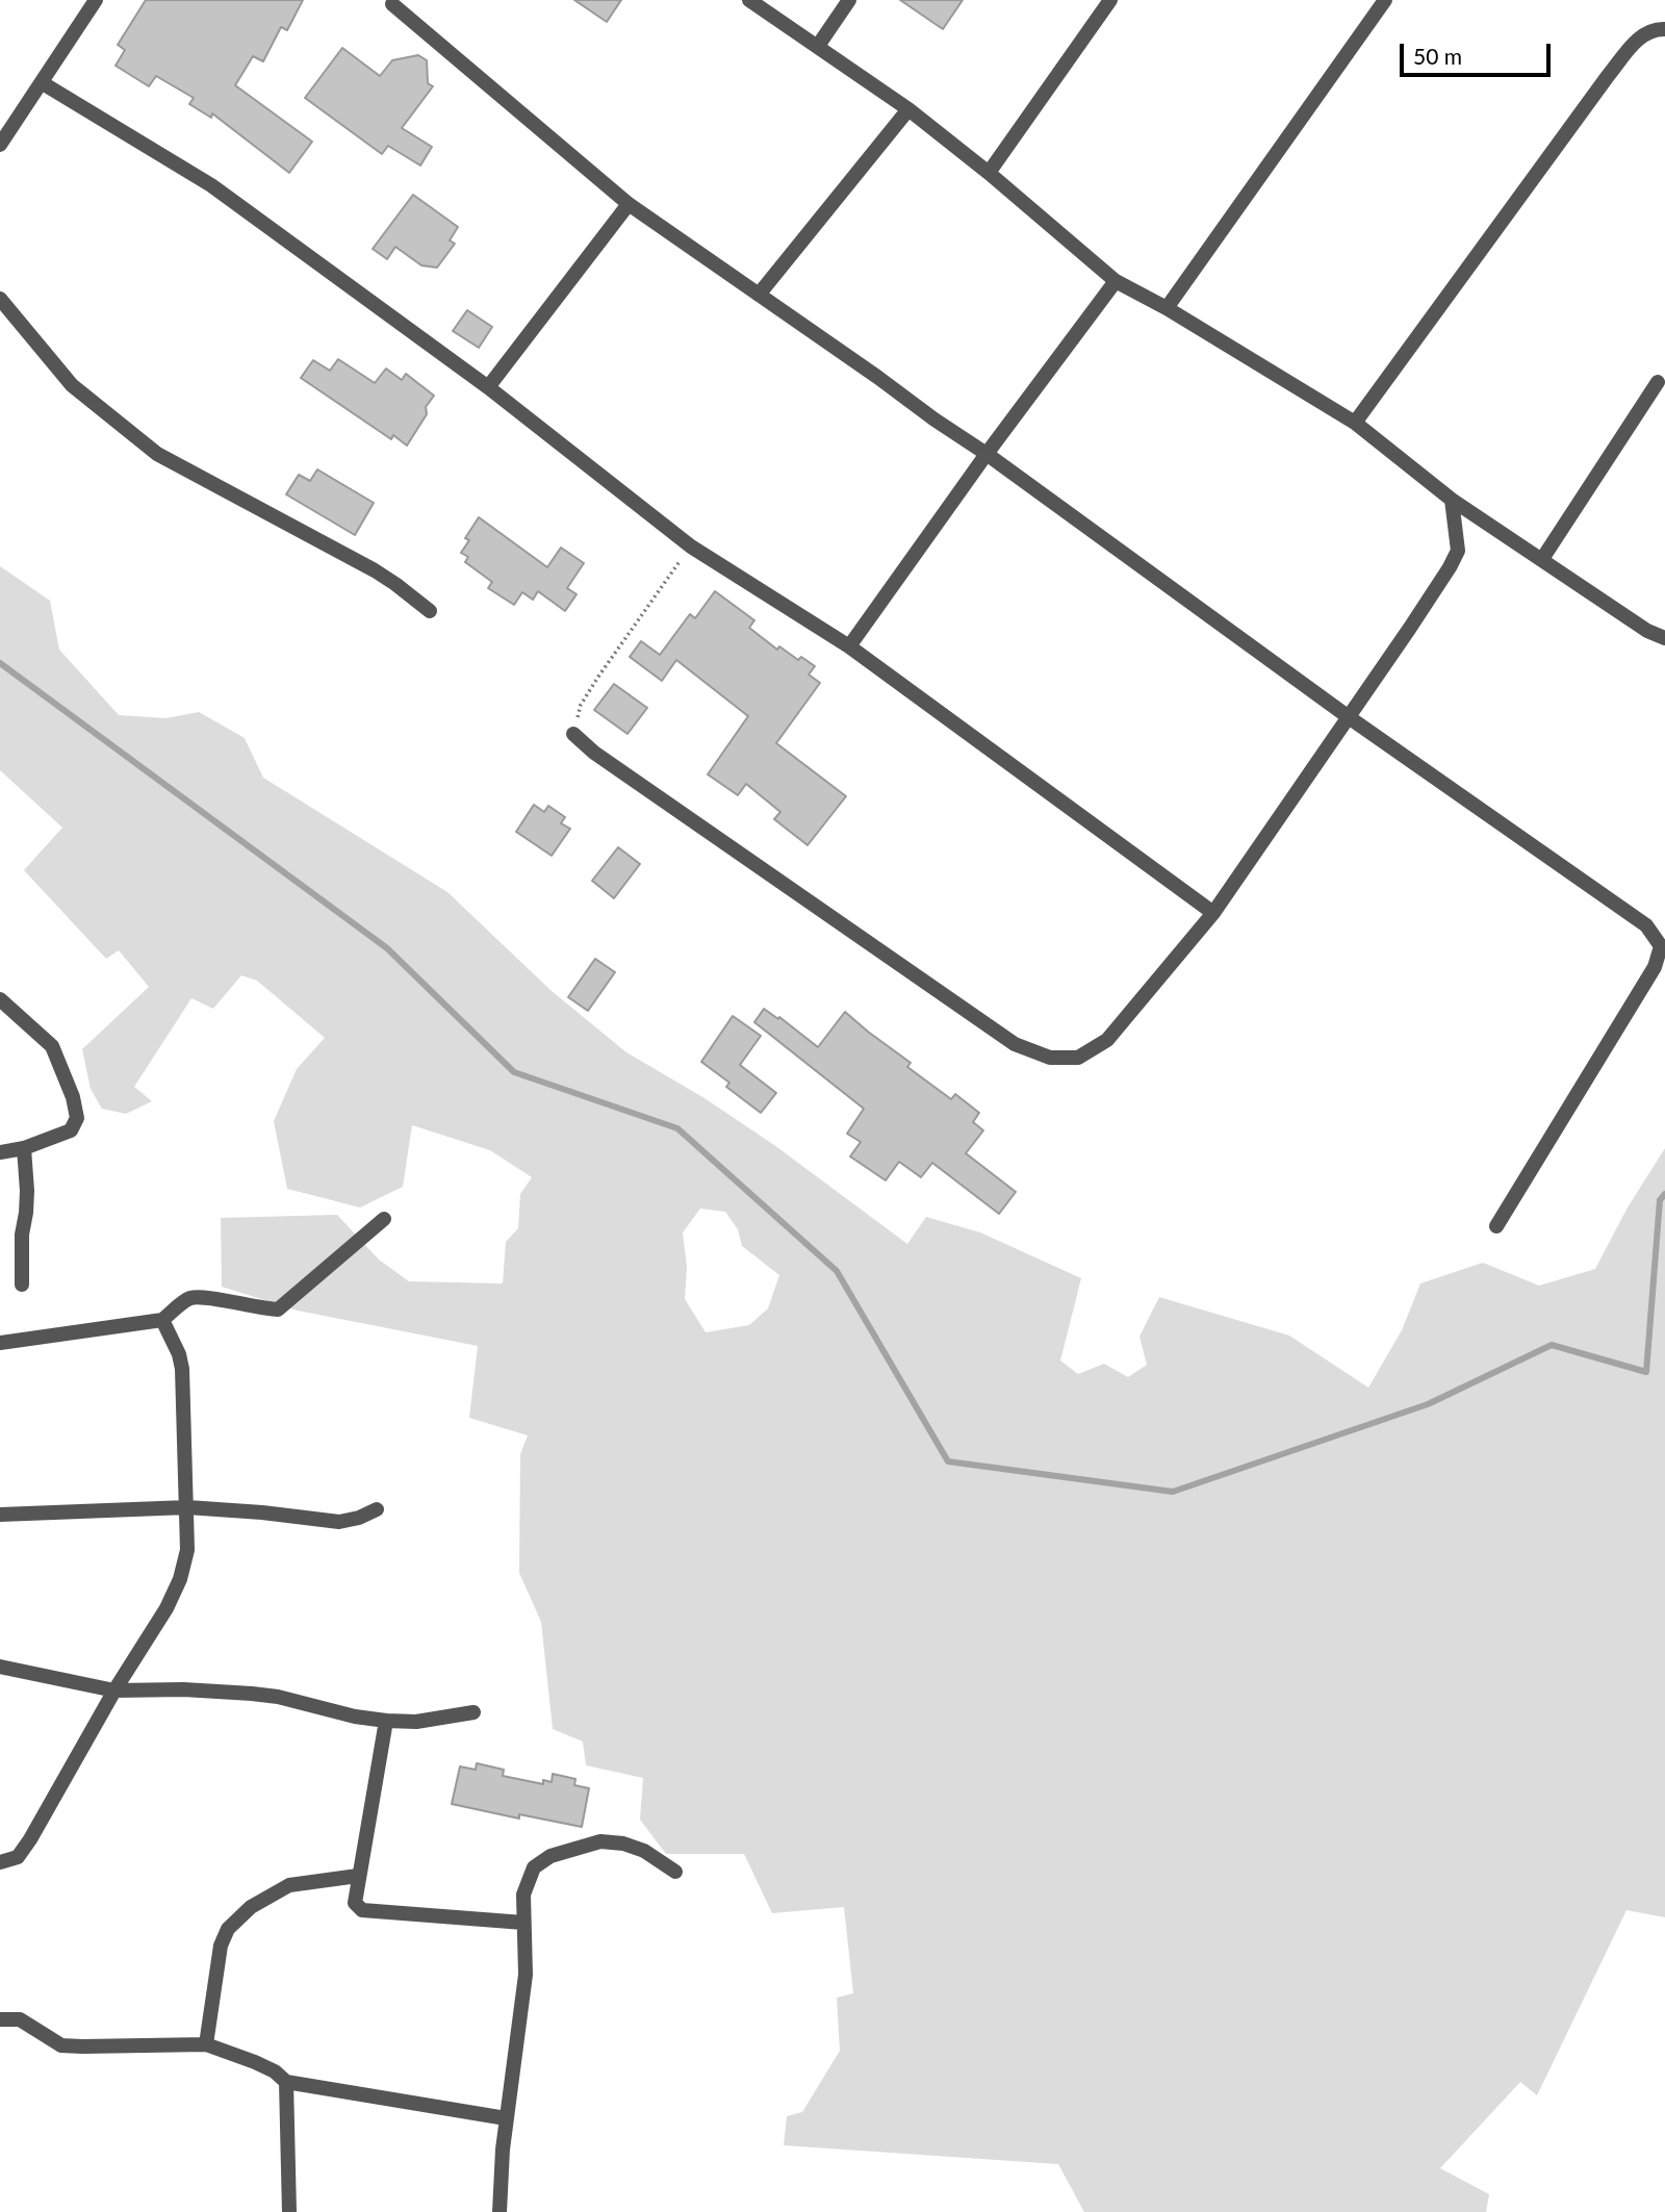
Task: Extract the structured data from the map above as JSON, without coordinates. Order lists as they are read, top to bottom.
{
  "scale_bar": "50 m"
}
